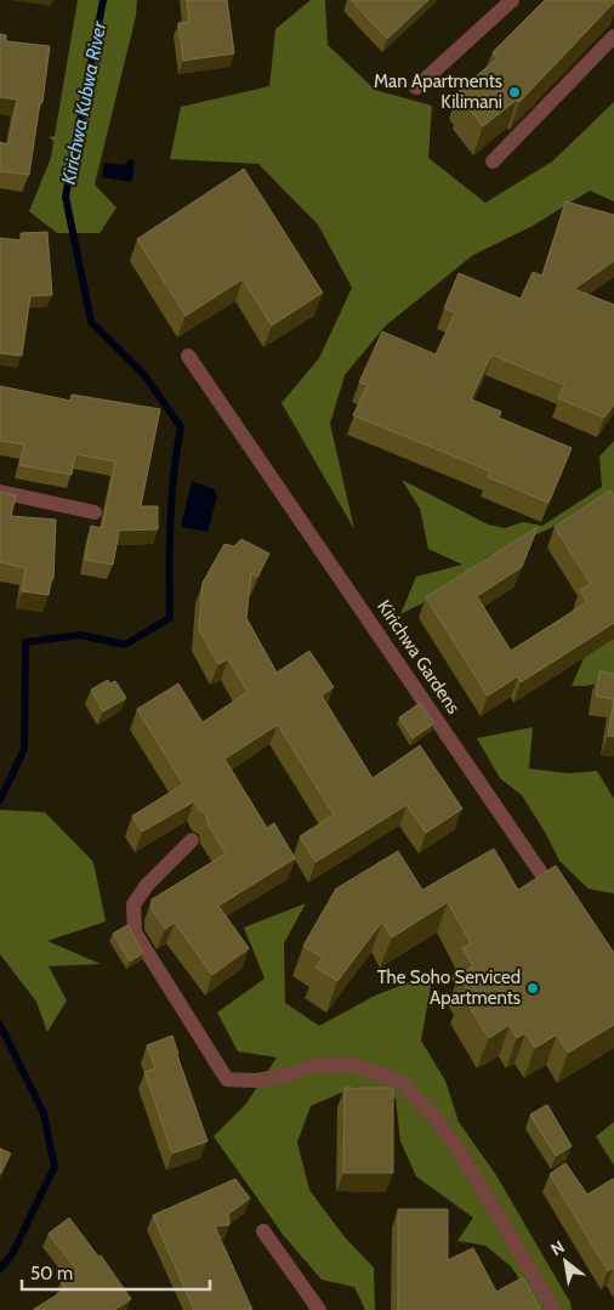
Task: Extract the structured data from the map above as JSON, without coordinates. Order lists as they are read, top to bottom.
{
  "streets": {
    "street": ["Kirichwa Gardens"]
  },
  "water": ["Kirichwa Kubwa River"],
  "places": ["Man Apartments Kilimani", "The Soho Serviced Apartments"],
  "scale_bar": "50 m",
  "north": "top left"
}
